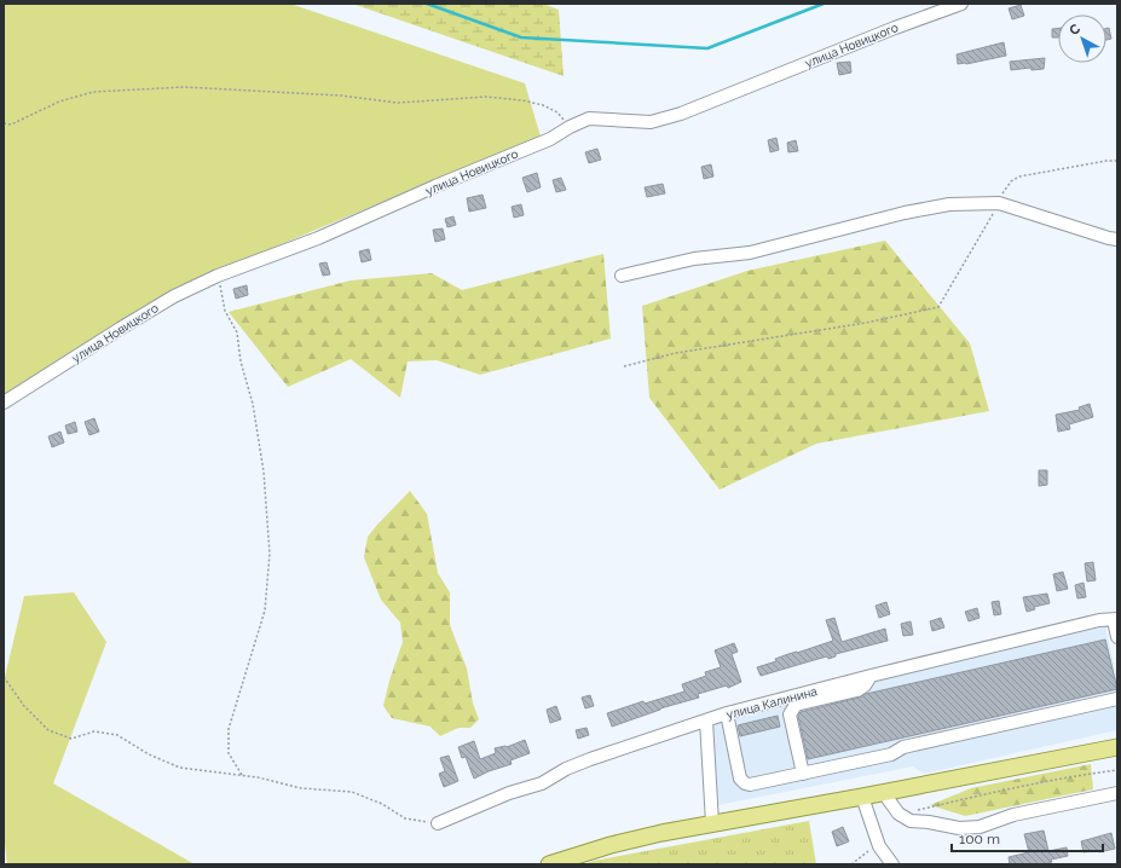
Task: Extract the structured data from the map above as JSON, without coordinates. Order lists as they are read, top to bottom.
{
  "streets": {
    "street": ["улица Новицкого", "улица Калинина"]
  },
  "scale_bar": "100 m",
  "north": "top left"
}
